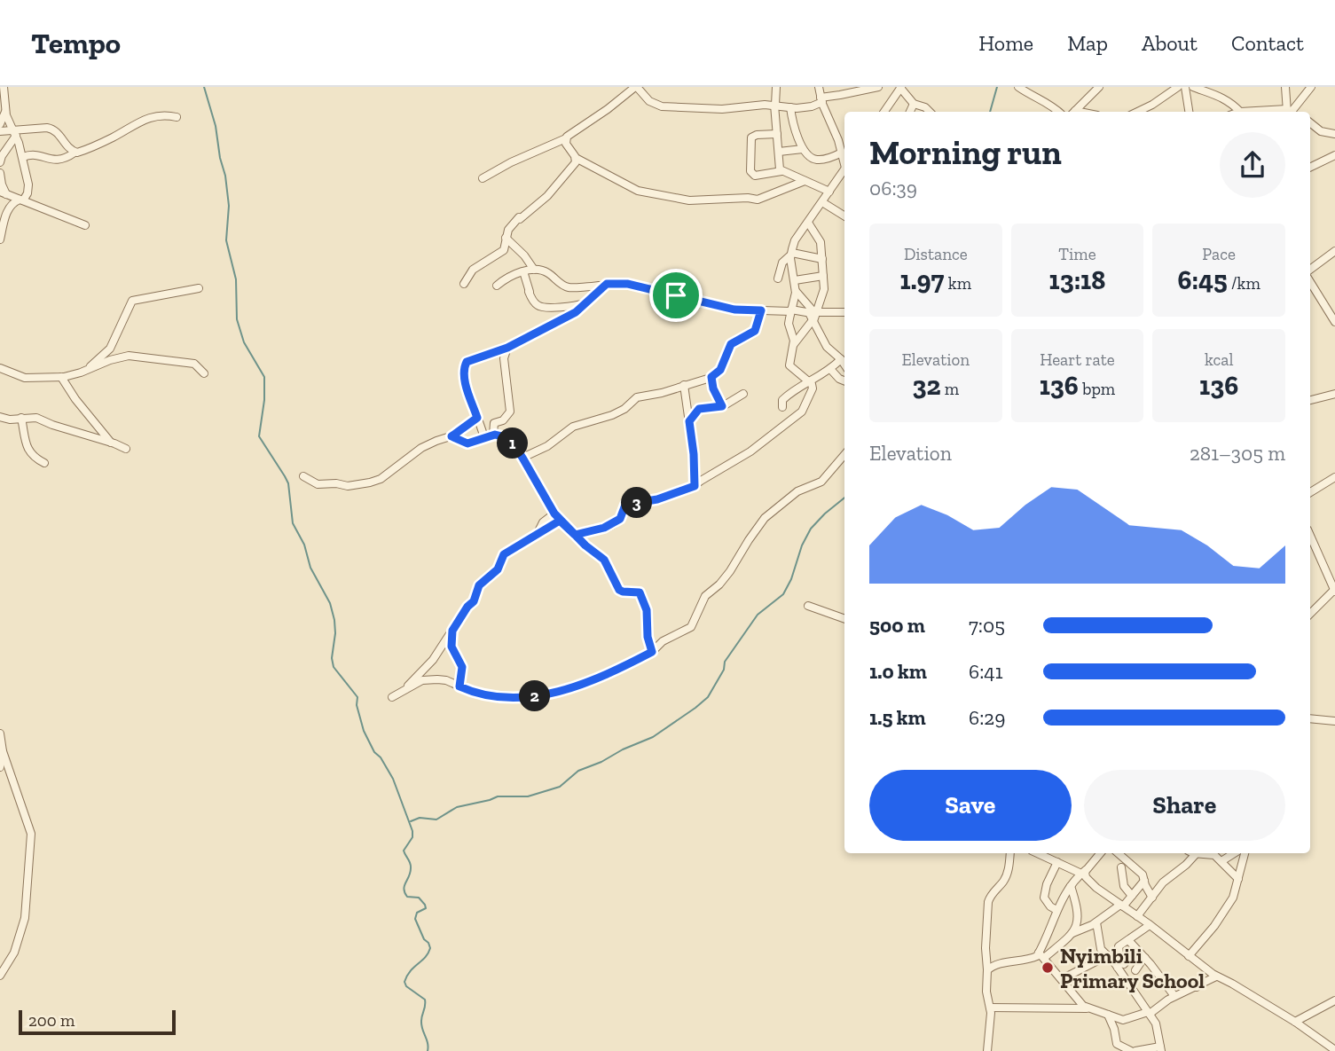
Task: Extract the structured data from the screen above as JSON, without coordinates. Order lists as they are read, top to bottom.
{
  "places": ["Nyimbili Primary School"],
  "scale_bar": "200 m",
  "page": {
    "header": "Tempo",
    "nav": [
      "Home",
      "Map",
      "About",
      "Contact"
    ],
    "heading": ["Morning run", "06:39"],
    "stats": [
      ["Distance", "1.97 km"],
      ["Time", "13:18"],
      ["Pace", "6:45 /km"],
      ["Elevation", "32 m"],
      ["Heart rate", "136 bpm"],
      ["kcal", "136"]
    ],
    "pins": ["1", "3", "2"],
    "chart": ["Elevation", "281–305 m"],
    "list": [
      {
        "name": "500 m",
        "note": "7:05"
      },
      {
        "name": "1.0 km",
        "note": "6:41"
      },
      {
        "name": "1.5 km",
        "note": "6:29"
      }
    ],
    "buttons": ["Save", "Share"],
    "scale": "200 m"
  }
}
